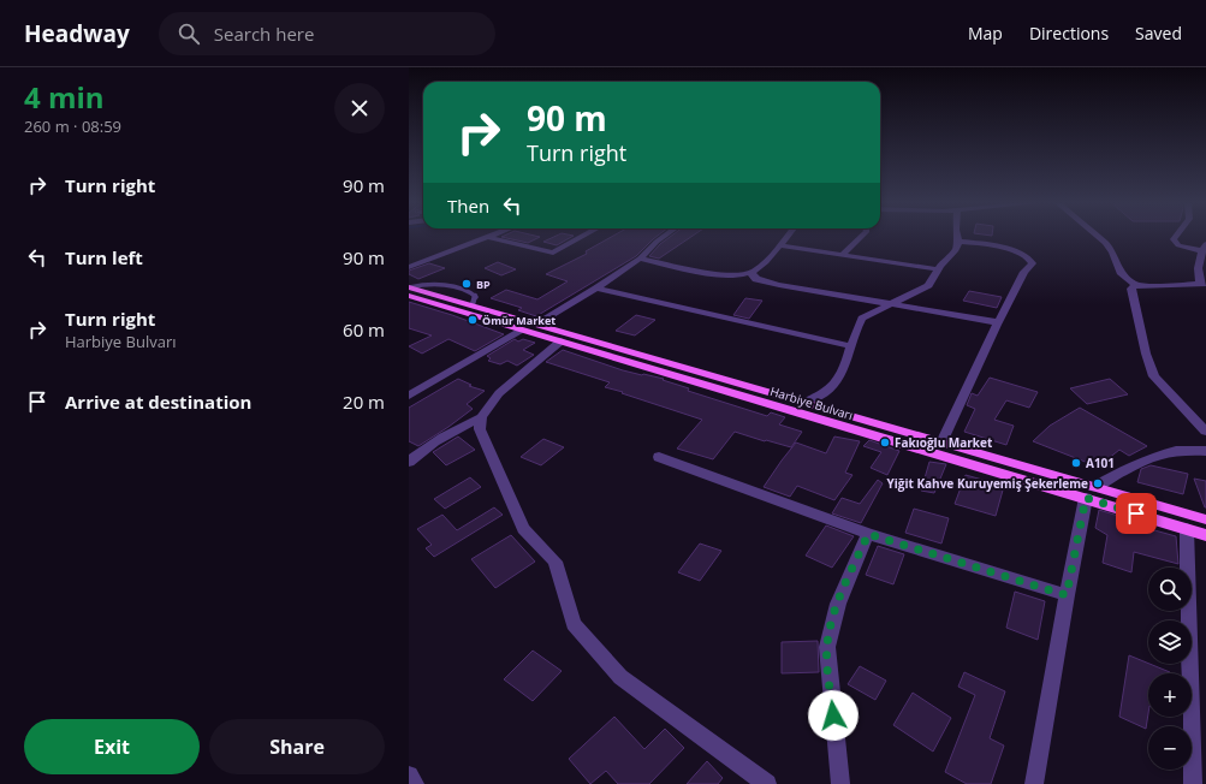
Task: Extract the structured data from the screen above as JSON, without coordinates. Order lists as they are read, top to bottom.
{
  "streets": {
    "main road": ["Harbiye Bulvarı"]
  },
  "places": [
    "BP",
    "Ömür Market",
    "Fakıoğlu Market",
    "A101",
    "Yiğit Kahve Kuruyemiş Şekerleme"
  ],
  "page": {
    "header": "Headway",
    "search": "Search here",
    "nav": ["Map", "Directions", "Saved"],
    "heading": ["4 min", "260 m · 08:59"],
    "turn": ["90 m", "Turn right"],
    "list": [
      {
        "name": "Turn right",
        "value": "90 m"
      },
      {
        "name": "Turn left",
        "value": "90 m"
      },
      {
        "name": "Turn right",
        "note": "Harbiye Bulvarı",
        "value": "60 m"
      },
      {
        "name": "Arrive at destination",
        "value": "20 m"
      }
    ],
    "then": "Then",
    "map_buttons": ["+", "−"],
    "buttons": ["Exit", "Share"]
  }
}
